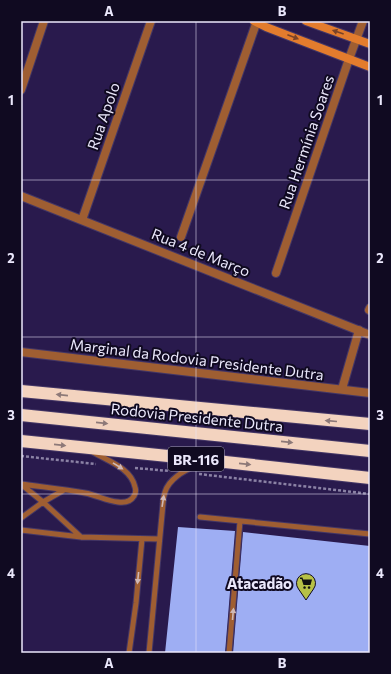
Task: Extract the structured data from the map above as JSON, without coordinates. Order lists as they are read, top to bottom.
{
  "streets": {
    "highway": ["Rodovia Presidente Dutra", "BR-116"],
    "street": [
      "Rua Apolo",
      "Rua Hermínia Soares",
      "Rua 4 de Março",
      "Marginal da Rodovia Presidente Dutra"
    ]
  },
  "crossings": [
    ["Rua Apolo", "Rua 4 de Março"]
  ],
  "places": {
    "supermarket": ["Atacadão"]
  },
  "grid": {
    "columns": ["A", "B"],
    "rows": [
      "1",
      "2",
      "3",
      "4"
    ]
  }
}
